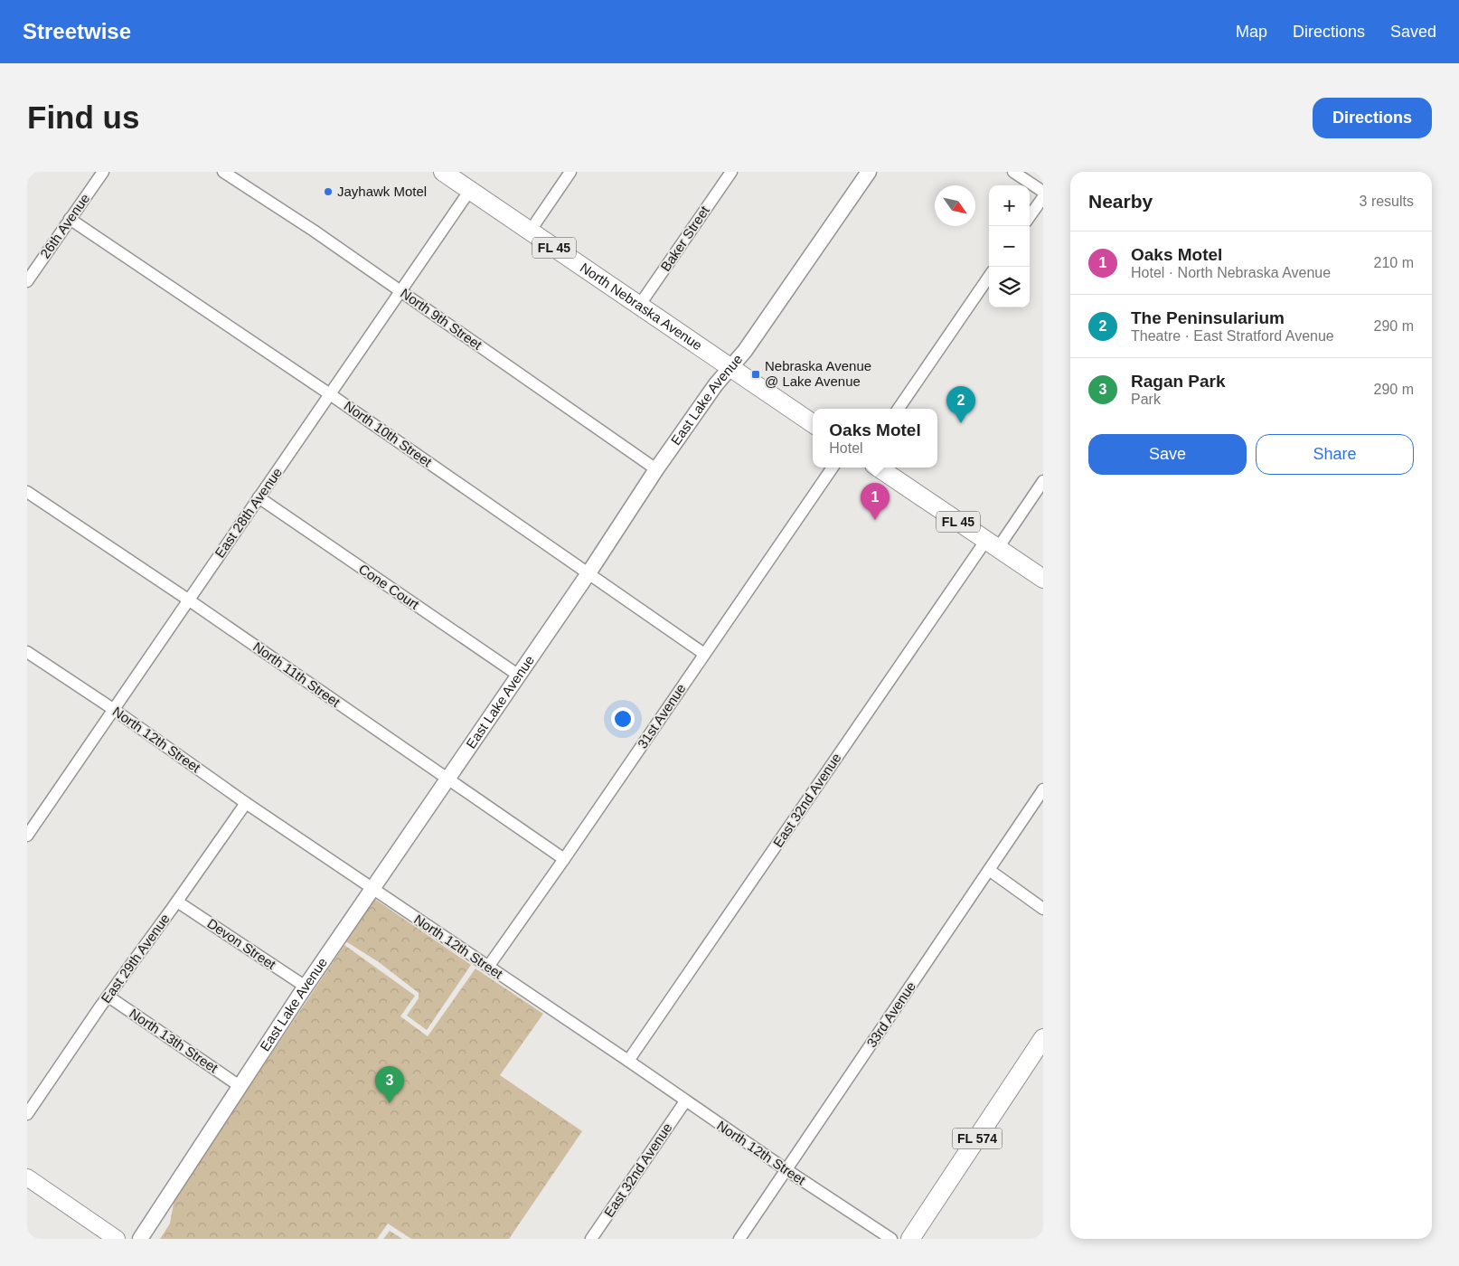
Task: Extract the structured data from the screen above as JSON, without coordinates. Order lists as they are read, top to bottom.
{
  "streets": {
    "main road": ["FL 45", "North Nebraska Avenue", "FL 574"],
    "street": [
      "26th Avenue",
      "Baker Street",
      "North 9th Street",
      "East Lake Avenue",
      "North 10th Street",
      "East 28th Avenue",
      "Cone Court",
      "North 11th Street",
      "31st Avenue",
      "North 12th Street",
      "East 32nd Avenue",
      "Devon Street",
      "East 29th Avenue",
      "33rd Avenue",
      "North 13th Street"
    ]
  },
  "crossings": [
    ["26th Avenue", "North 10th Street"],
    ["Baker Street", "North Nebraska Avenue"],
    ["FL 45", "East 32nd Avenue"],
    ["North Nebraska Avenue", "East Lake Avenue"],
    ["North Nebraska Avenue", "East 28th Avenue"],
    ["North 9th Street", "East Lake Avenue"],
    ["North 9th Street", "East 28th Avenue"],
    ["East Lake Avenue", "North 10th Street"],
    ["East Lake Avenue", "Cone Court"],
    ["East Lake Avenue", "North 11th Street"],
    ["East Lake Avenue", "North 12th Street"],
    ["East Lake Avenue", "Devon Street"],
    ["East Lake Avenue", "North 13th Street"],
    ["North 10th Street", "East 28th Avenue"],
    ["North 10th Street", "31st Avenue"],
    ["East 28th Avenue", "Cone Court"],
    ["East 28th Avenue", "North 11th Street"],
    ["East 28th Avenue", "North 12th Street"],
    ["North 11th Street", "31st Avenue"],
    ["31st Avenue", "North 12th Street"],
    ["North 12th Street", "East 32nd Avenue"],
    ["North 12th Street", "East 29th Avenue"],
    ["North 12th Street", "33rd Avenue"],
    ["Devon Street", "East 29th Avenue"],
    ["East 29th Avenue", "North 13th Street"]
  ],
  "places": {
    "other": ["Jayhawk Motel"],
    "transit": ["Nebraska Avenue @ Lake Avenue"]
  },
  "north": "bottom right",
  "page": {
    "header": "Streetwise",
    "nav": ["Map", "Directions", "Saved"],
    "buttons": [
      "Directions",
      ["Save", "Share"]
    ],
    "title": "Find us",
    "heading": ["Nearby", "3 results"],
    "map_buttons": ["+", "−"],
    "list": [
      {
        "mark": "1",
        "name": "Oaks Motel",
        "note": "Hotel · North Nebraska Avenue",
        "value": "210 m"
      },
      {
        "mark": "2",
        "name": "The Peninsularium",
        "note": "Theatre · East Stratford Avenue",
        "value": "290 m"
      },
      {
        "mark": "3",
        "name": "Ragan Park",
        "note": "Park",
        "value": "290 m"
      }
    ],
    "pins": ["2", "1", "3"],
    "popup": ["Oaks Motel", "Hotel"]
  }
}
